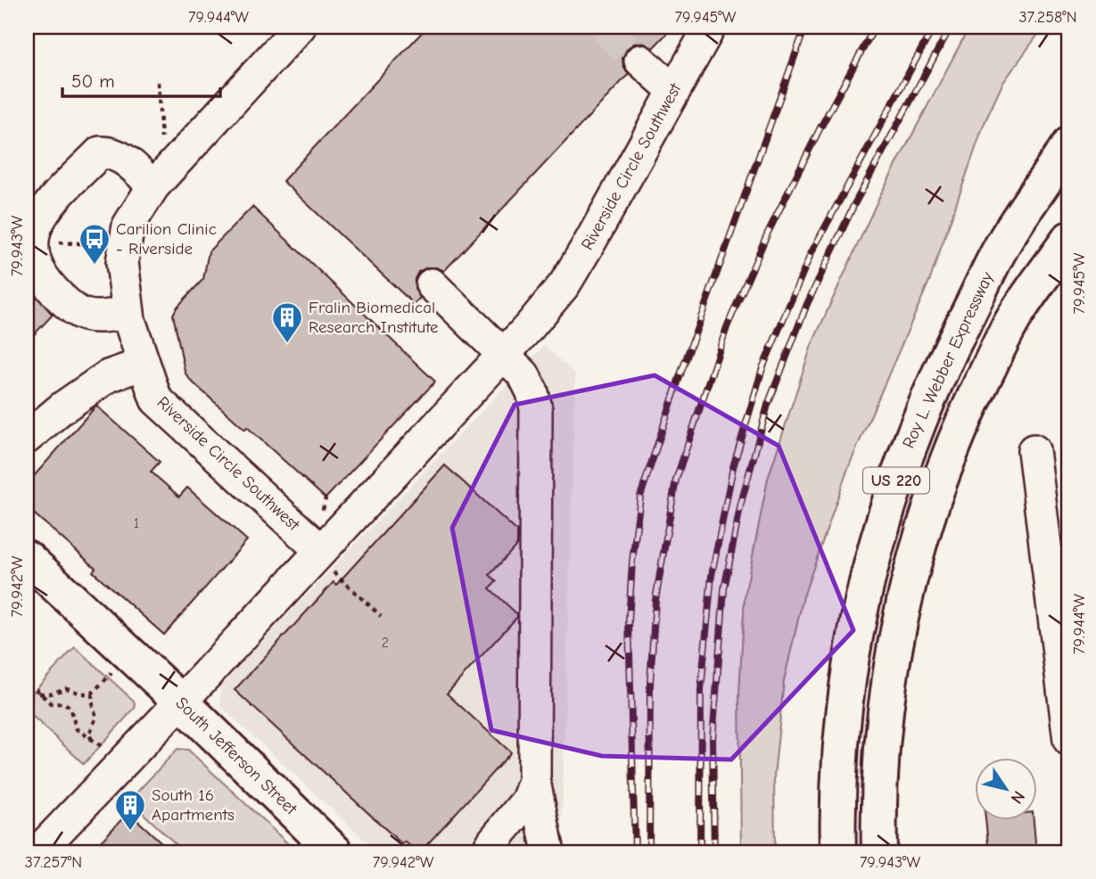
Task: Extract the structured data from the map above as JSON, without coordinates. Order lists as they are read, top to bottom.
{
  "streets": {
    "main road": ["Roy L. Webber Expressway", "US 220", "South Jefferson Street"],
    "street": ["Riverside Circle Southwest"]
  },
  "crossings": [
    ["Riverside Circle Southwest", "South Jefferson Street"]
  ],
  "places": {
    "bus stop": ["Carilion Clinic - Riverside"],
    "building": ["Fralin Biomedical Research Institute", "South 16 Apartments"]
  },
  "house_numbers": ["1", "2"],
  "scale_bar": "50 m",
  "north": "bottom right",
  "coordinates": [
    "79.944°W",
    "79.945°W",
    "37.258°N",
    "79.943°W",
    "79.942°W",
    "37.257°N"
  ]
}
